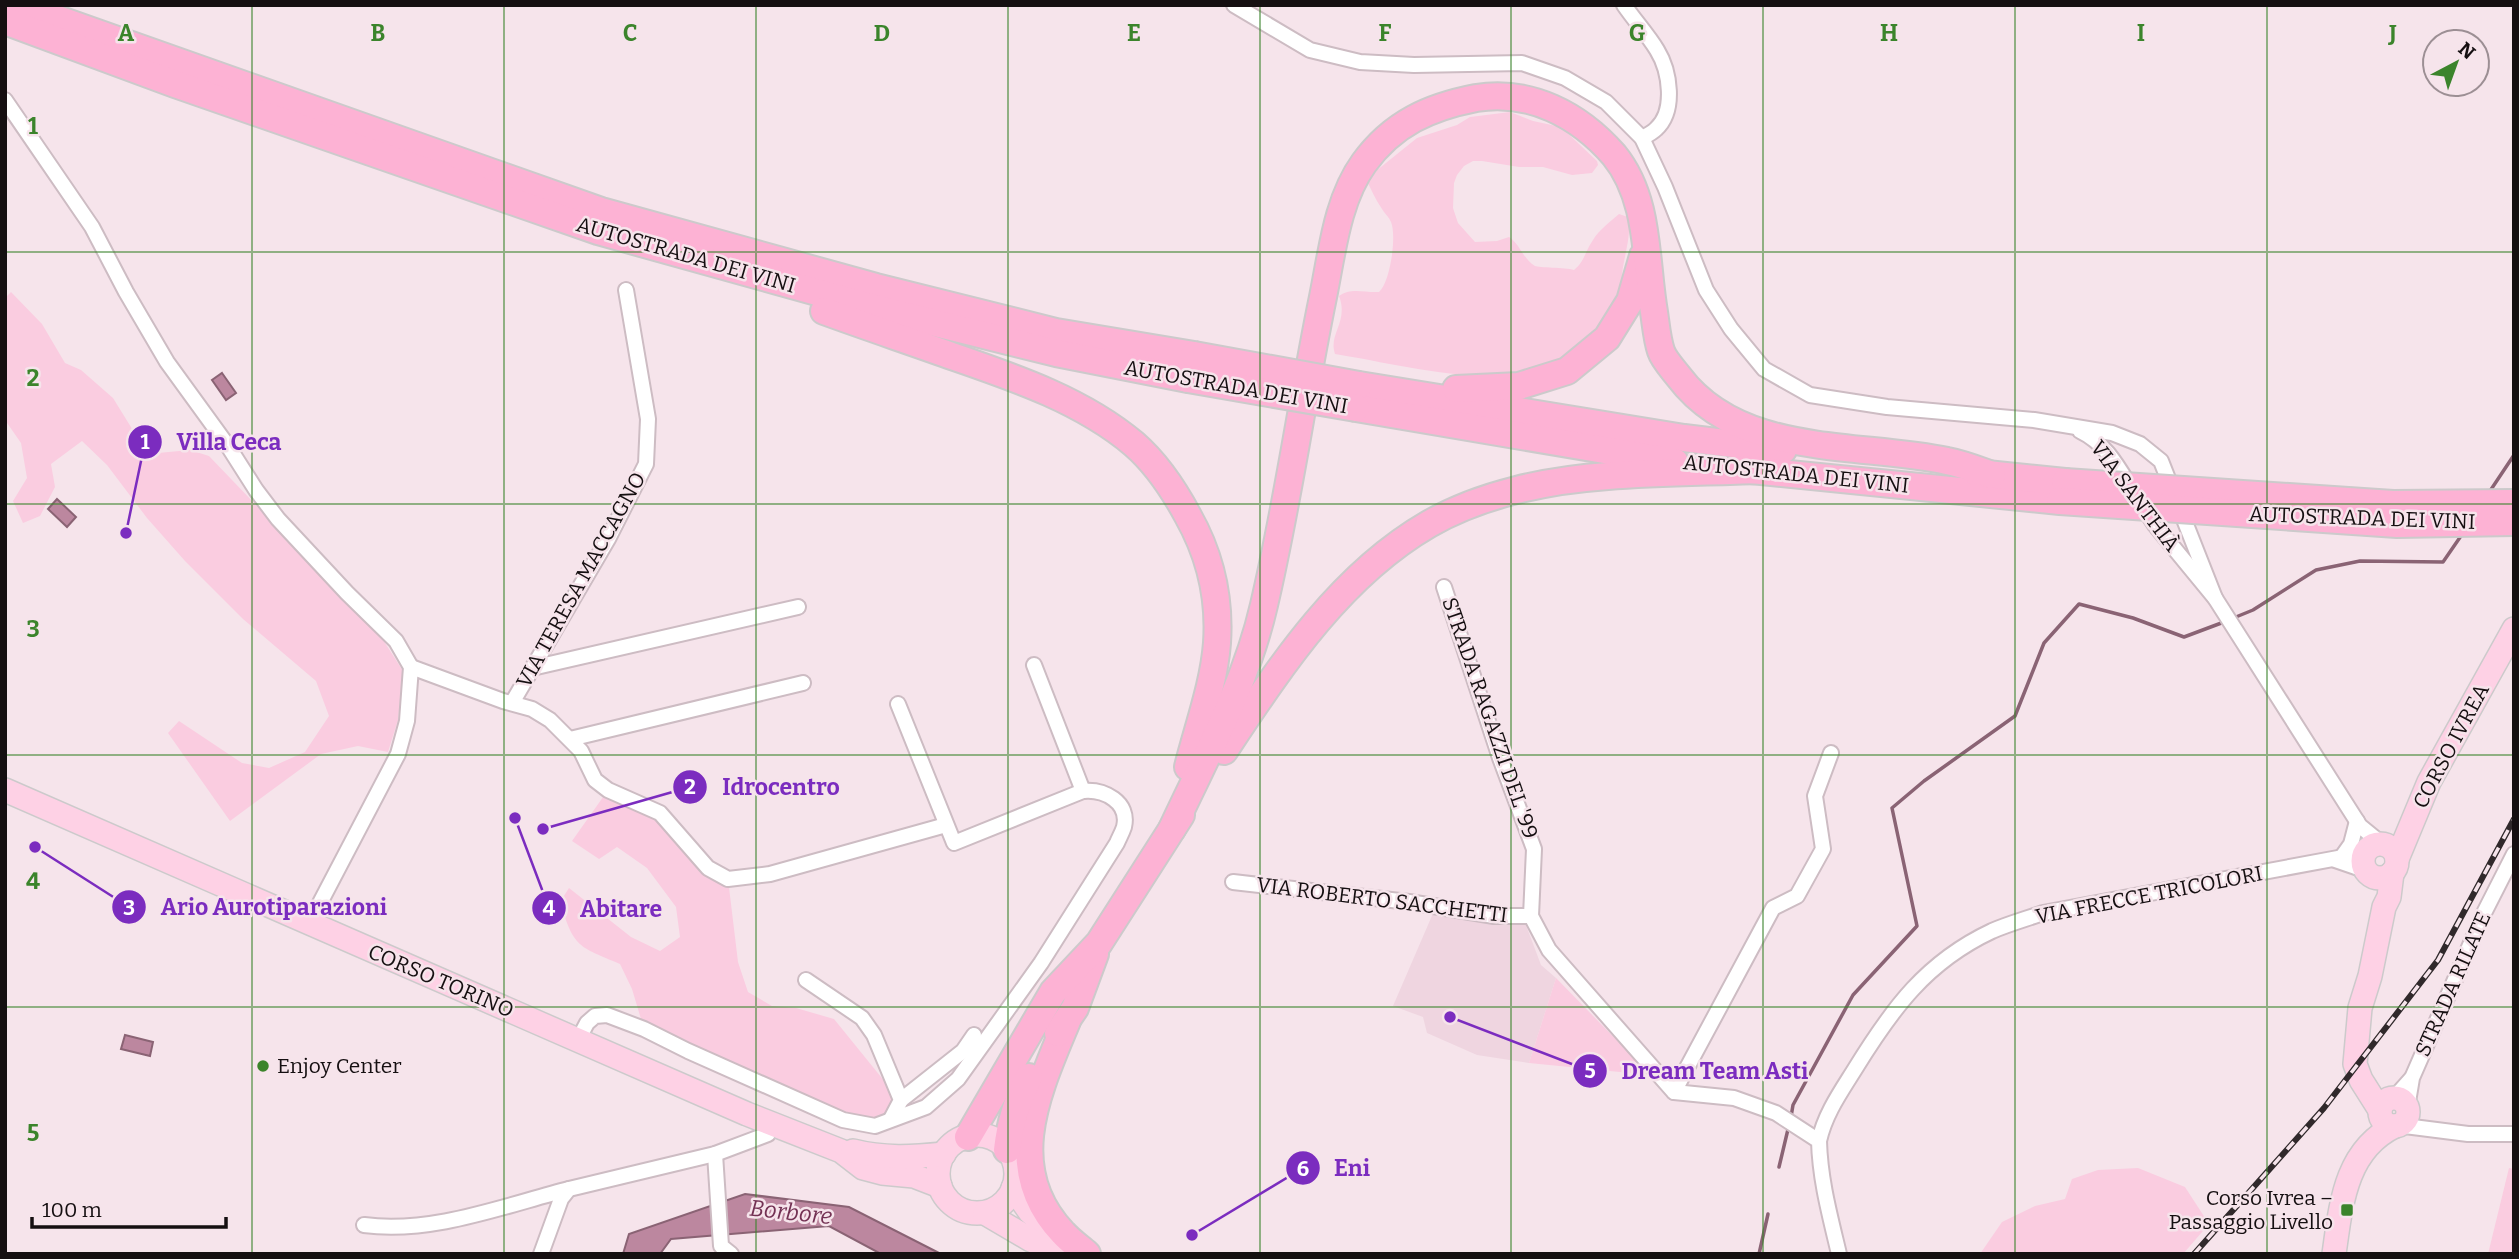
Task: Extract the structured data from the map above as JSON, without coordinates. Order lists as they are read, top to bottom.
{
  "streets": {
    "highway": ["AUTOSTRADA DEI VINI"],
    "main road": ["CORSO IVREA", "CORSO TORINO"],
    "street": [
      "VIA SANTHIÀ",
      "VIA TERESA MACCAGNO",
      "STRADA RAGAZZI DEL '99",
      "VIA FRECCE TRICOLORI",
      "VIA ROBERTO SACCHETTI",
      "STRADA RILATE"
    ]
  },
  "crossings": [
    ["VIA SANTHIÀ", "CORSO IVREA"],
    ["VIA SANTHIÀ", "VIA FRECCE TRICOLORI"],
    ["STRADA RAGAZZI DEL '99", "VIA ROBERTO SACCHETTI"],
    ["CORSO IVREA", "VIA FRECCE TRICOLORI"]
  ],
  "water": ["Borbore"],
  "places": {
    "other": [
      "Villa Ceca",
      "Abitare",
      "Idrocentro",
      "Ario Aurotiparazioni",
      "Dream Team Asti",
      "Enjoy Center",
      "Eni"
    ],
    "transit": ["Corso Ivrea – Passaggio Livello"]
  },
  "scale_bar": "100 m",
  "north": "top right",
  "grid": {
    "columns": [
      "A",
      "B",
      "C",
      "D",
      "E",
      "F",
      "G",
      "H",
      "I",
      "J"
    ],
    "rows": [
      "1",
      "2",
      "3",
      "4",
      "5"
    ]
  }
}
